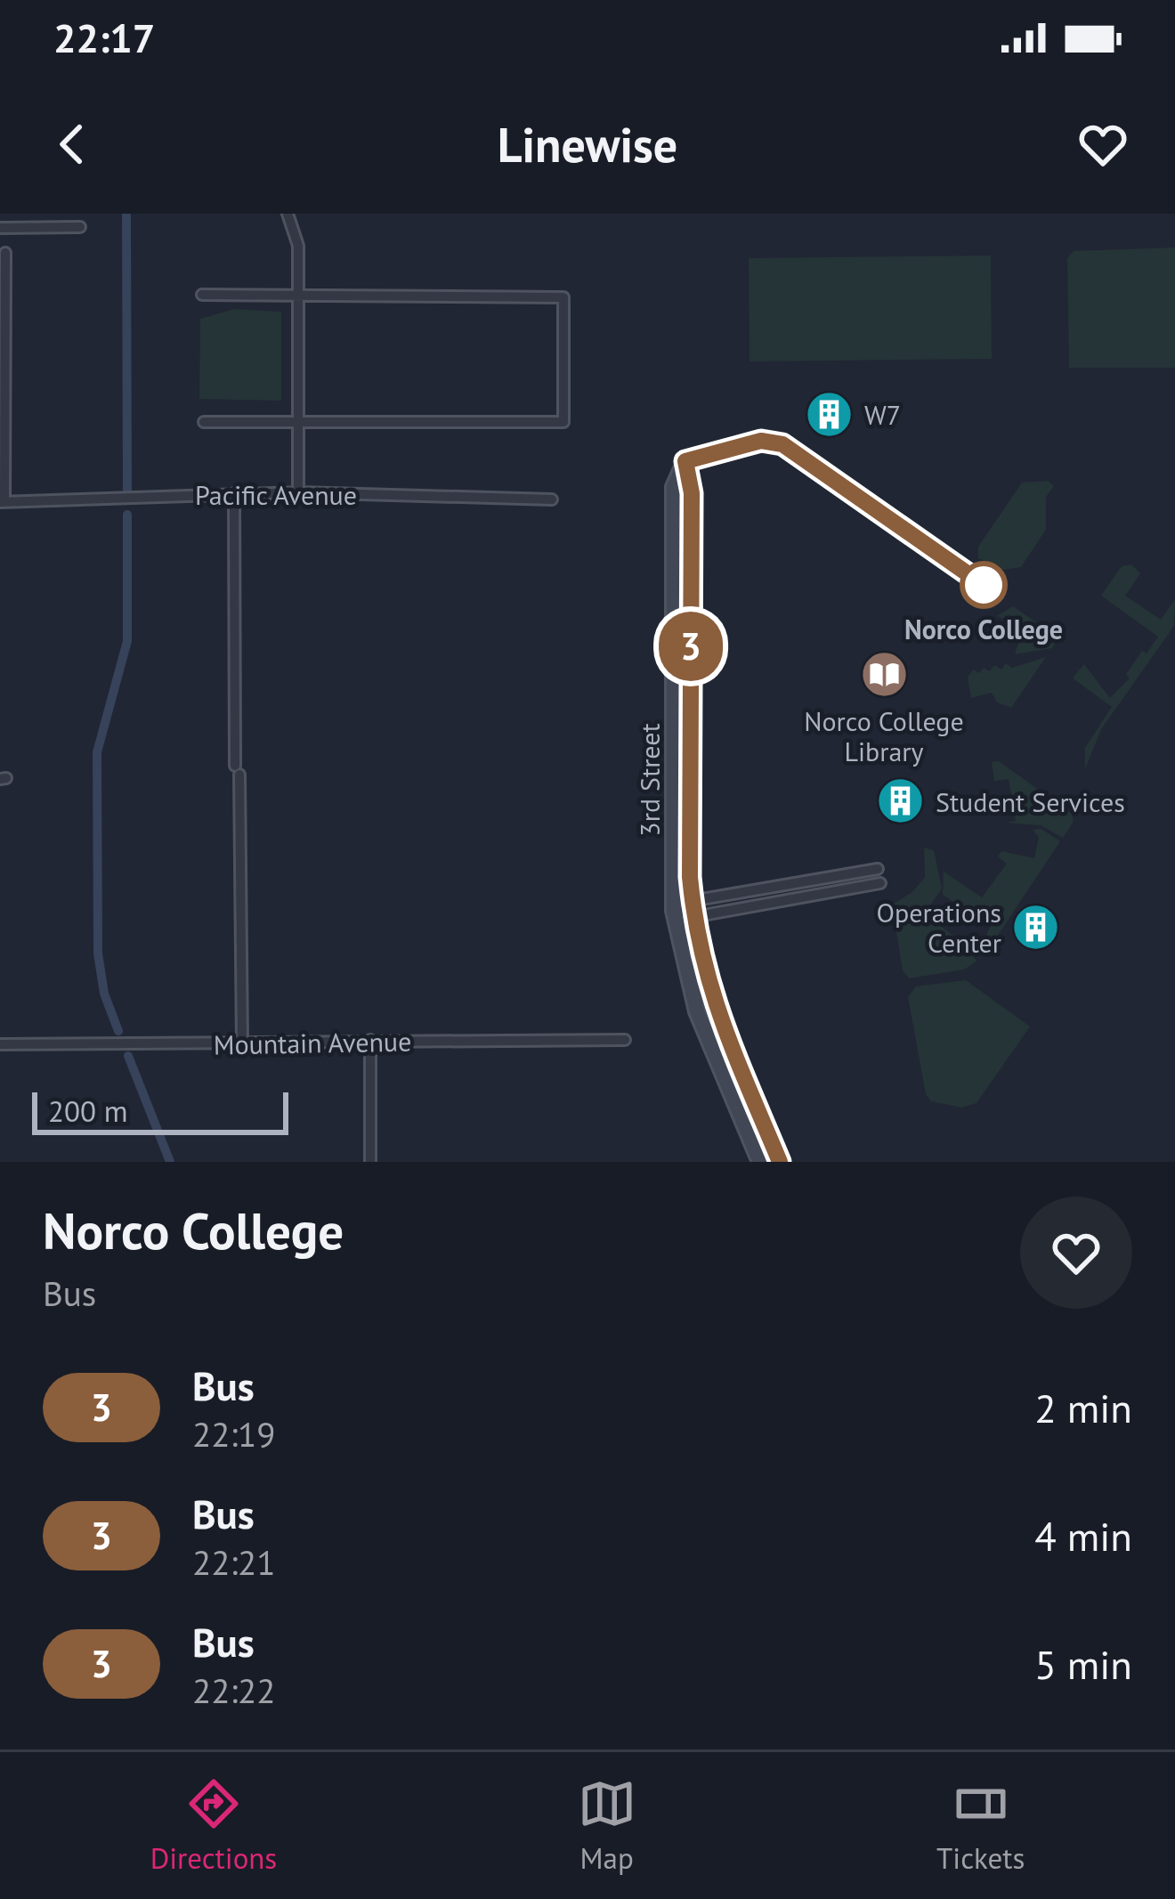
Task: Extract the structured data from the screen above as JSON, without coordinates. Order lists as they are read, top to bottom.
{
  "streets": {
    "street": ["Pacific Avenue", "3rd Street", "Mountain Avenue"]
  },
  "places": {
    "building": ["W7", "Student Services", "Operations Center"],
    "other": ["Norco College"],
    "library": ["Norco College Library"]
  },
  "lines": ["bus line 3"],
  "scale_bar": "200 m",
  "page": {
    "status": "22:17",
    "header": "Linewise",
    "on_map": "3",
    "scale": "200 m",
    "heading": ["Norco College", "Bus"],
    "list": [
      {
        "mark": "3",
        "name": "Bus",
        "note": "22:19",
        "value": "2 min"
      },
      {
        "mark": "3",
        "name": "Bus",
        "note": "22:21",
        "value": "4 min"
      },
      {
        "mark": "3",
        "name": "Bus",
        "note": "22:22",
        "value": "5 min"
      }
    ],
    "tabs": ["Directions", "Map", "Tickets"]
  }
}
